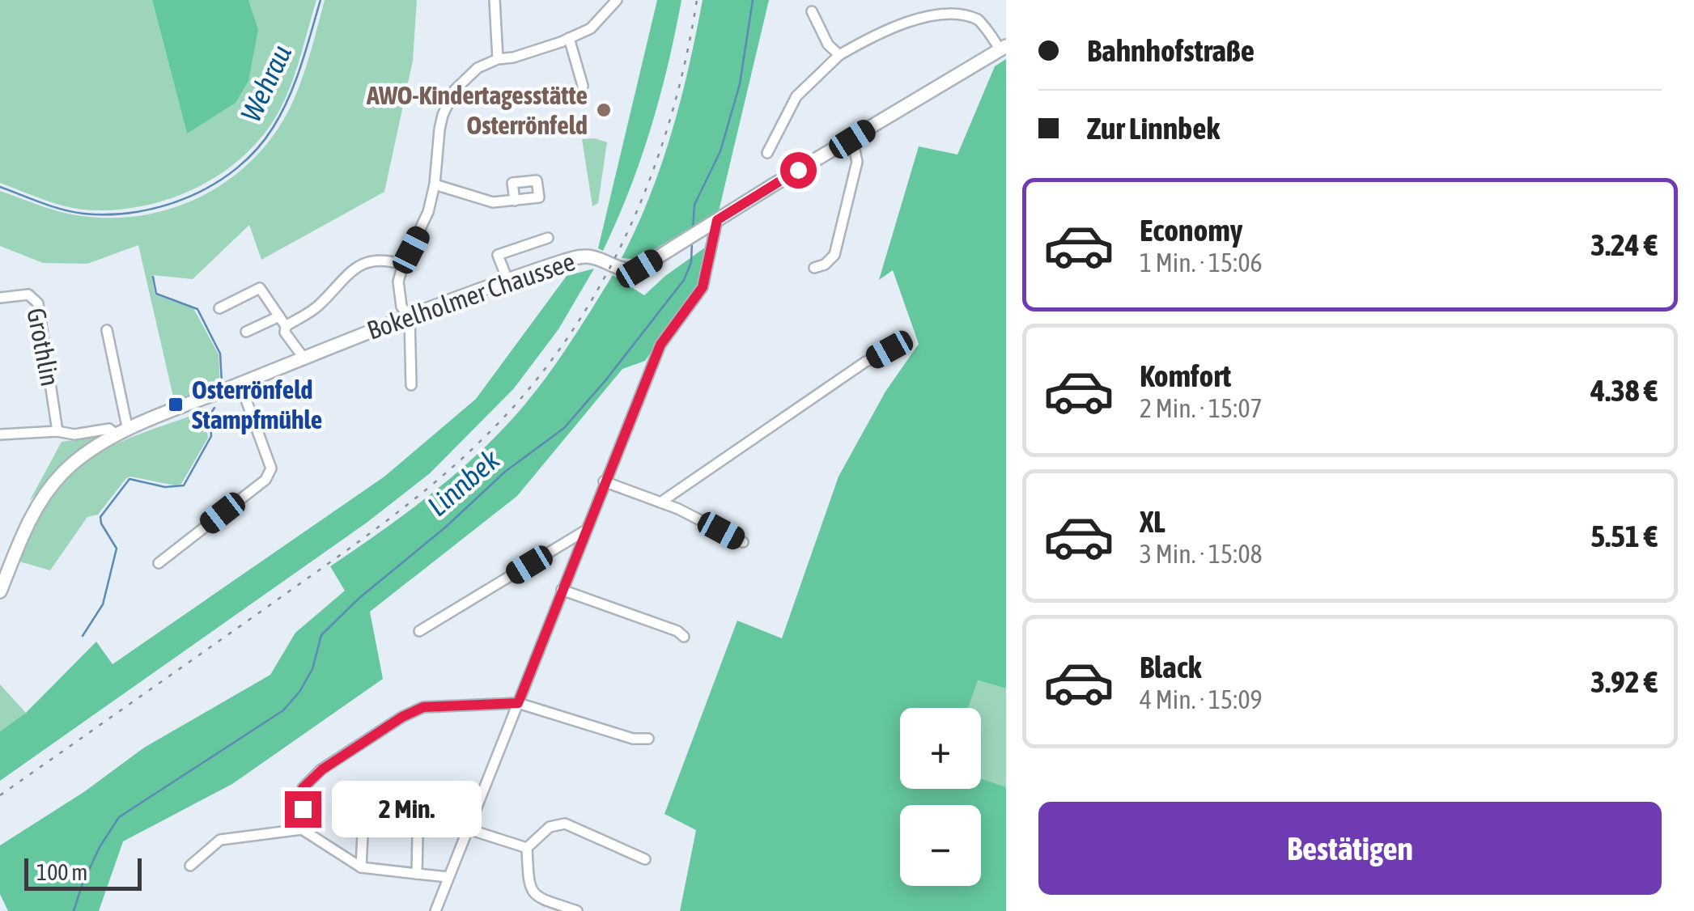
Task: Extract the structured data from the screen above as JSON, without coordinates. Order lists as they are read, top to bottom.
{
  "streets": {
    "main road": ["Bokelholmer Chaussee"],
    "street": ["Grothlin"]
  },
  "water": ["Wehrau", "Linnbek"],
  "places": {
    "other": ["AWO-Kindertagesstätte Osterrönfeld"],
    "transit": ["Osterrönfeld Stampfmühle"]
  },
  "scale_bar": "100 m",
  "page": {
    "banner": ["Bahnhofstraße", "Zur Linnbek"],
    "list": [
      {
        "name": "Economy",
        "note": "1 Min. · 15:06",
        "value": "3.24 €"
      },
      {
        "name": "Komfort",
        "note": "2 Min. · 15:07",
        "value": "4.38 €"
      },
      {
        "name": "XL",
        "note": "3 Min. · 15:08",
        "value": "5.51 €"
      },
      {
        "name": "Black",
        "note": "4 Min. · 15:09",
        "value": "3.92 €"
      }
    ],
    "map_buttons": ["+", "−"],
    "bubble": "2 Min.",
    "buttons": "Bestätigen",
    "scale": "100 m"
  }
}
